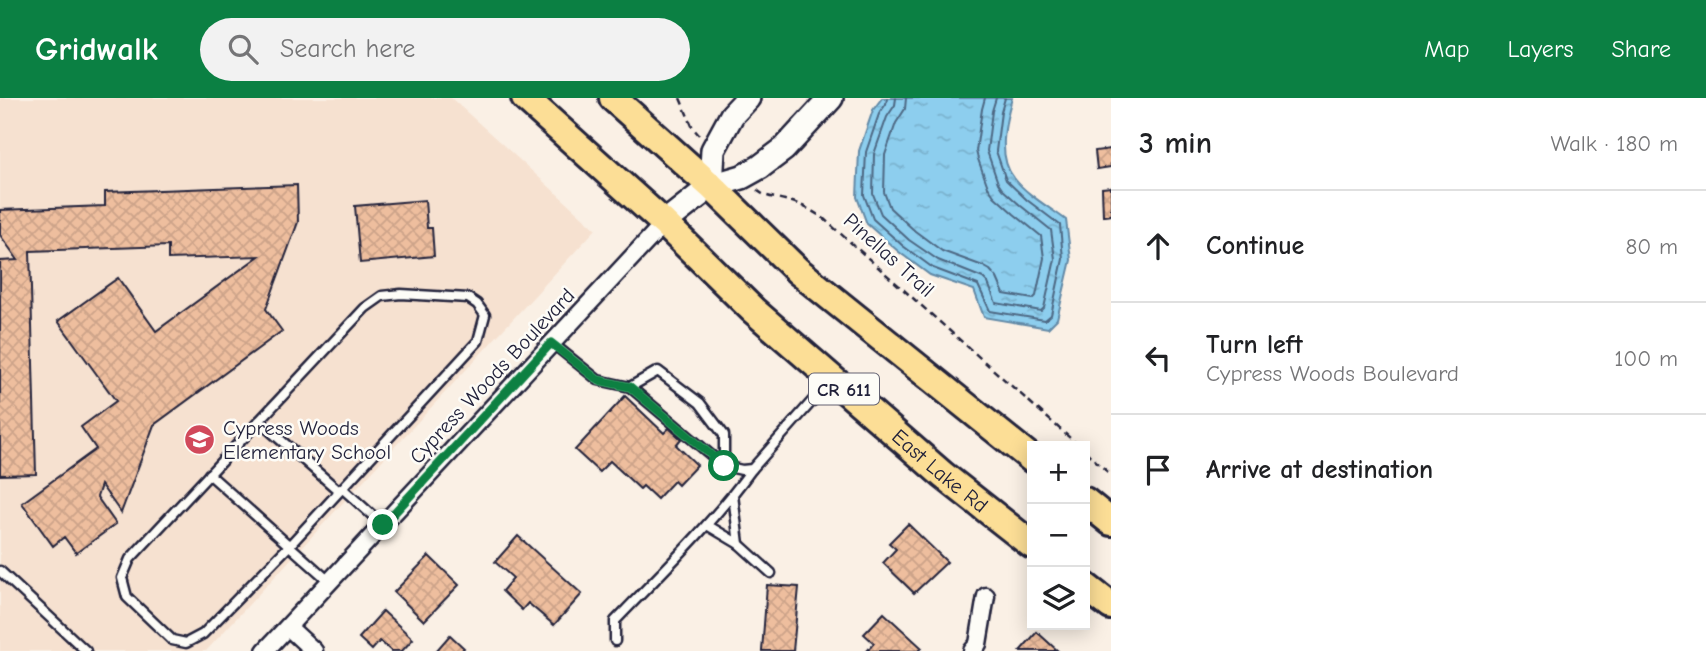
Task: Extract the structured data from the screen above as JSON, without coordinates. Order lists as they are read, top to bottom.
{
  "streets": {
    "main road": ["CR 611", "East Lake Rd"],
    "street": ["Cypress Woods Boulevard"],
    "path": ["Pinellas Trail"]
  },
  "crossings": [
    ["Cypress Woods Boulevard", "CR 611"],
    ["Cypress Woods Boulevard", "East Lake Rd"],
    ["CR 611", "East Lake Rd"]
  ],
  "places": {
    "school or university": ["Cypress Woods Elementary School"]
  },
  "page": {
    "header": "Gridwalk",
    "search": "Search here",
    "nav": ["Map", "Layers", "Share"],
    "heading": ["3 min", "Walk · 180 m"],
    "list": [
      ["Continue", "80 m"],
      ["Turn left", "Cypress Woods Boulevard", "100 m"],
      "Arrive at destination"
    ],
    "map_buttons": ["+", "−"]
  }
}
